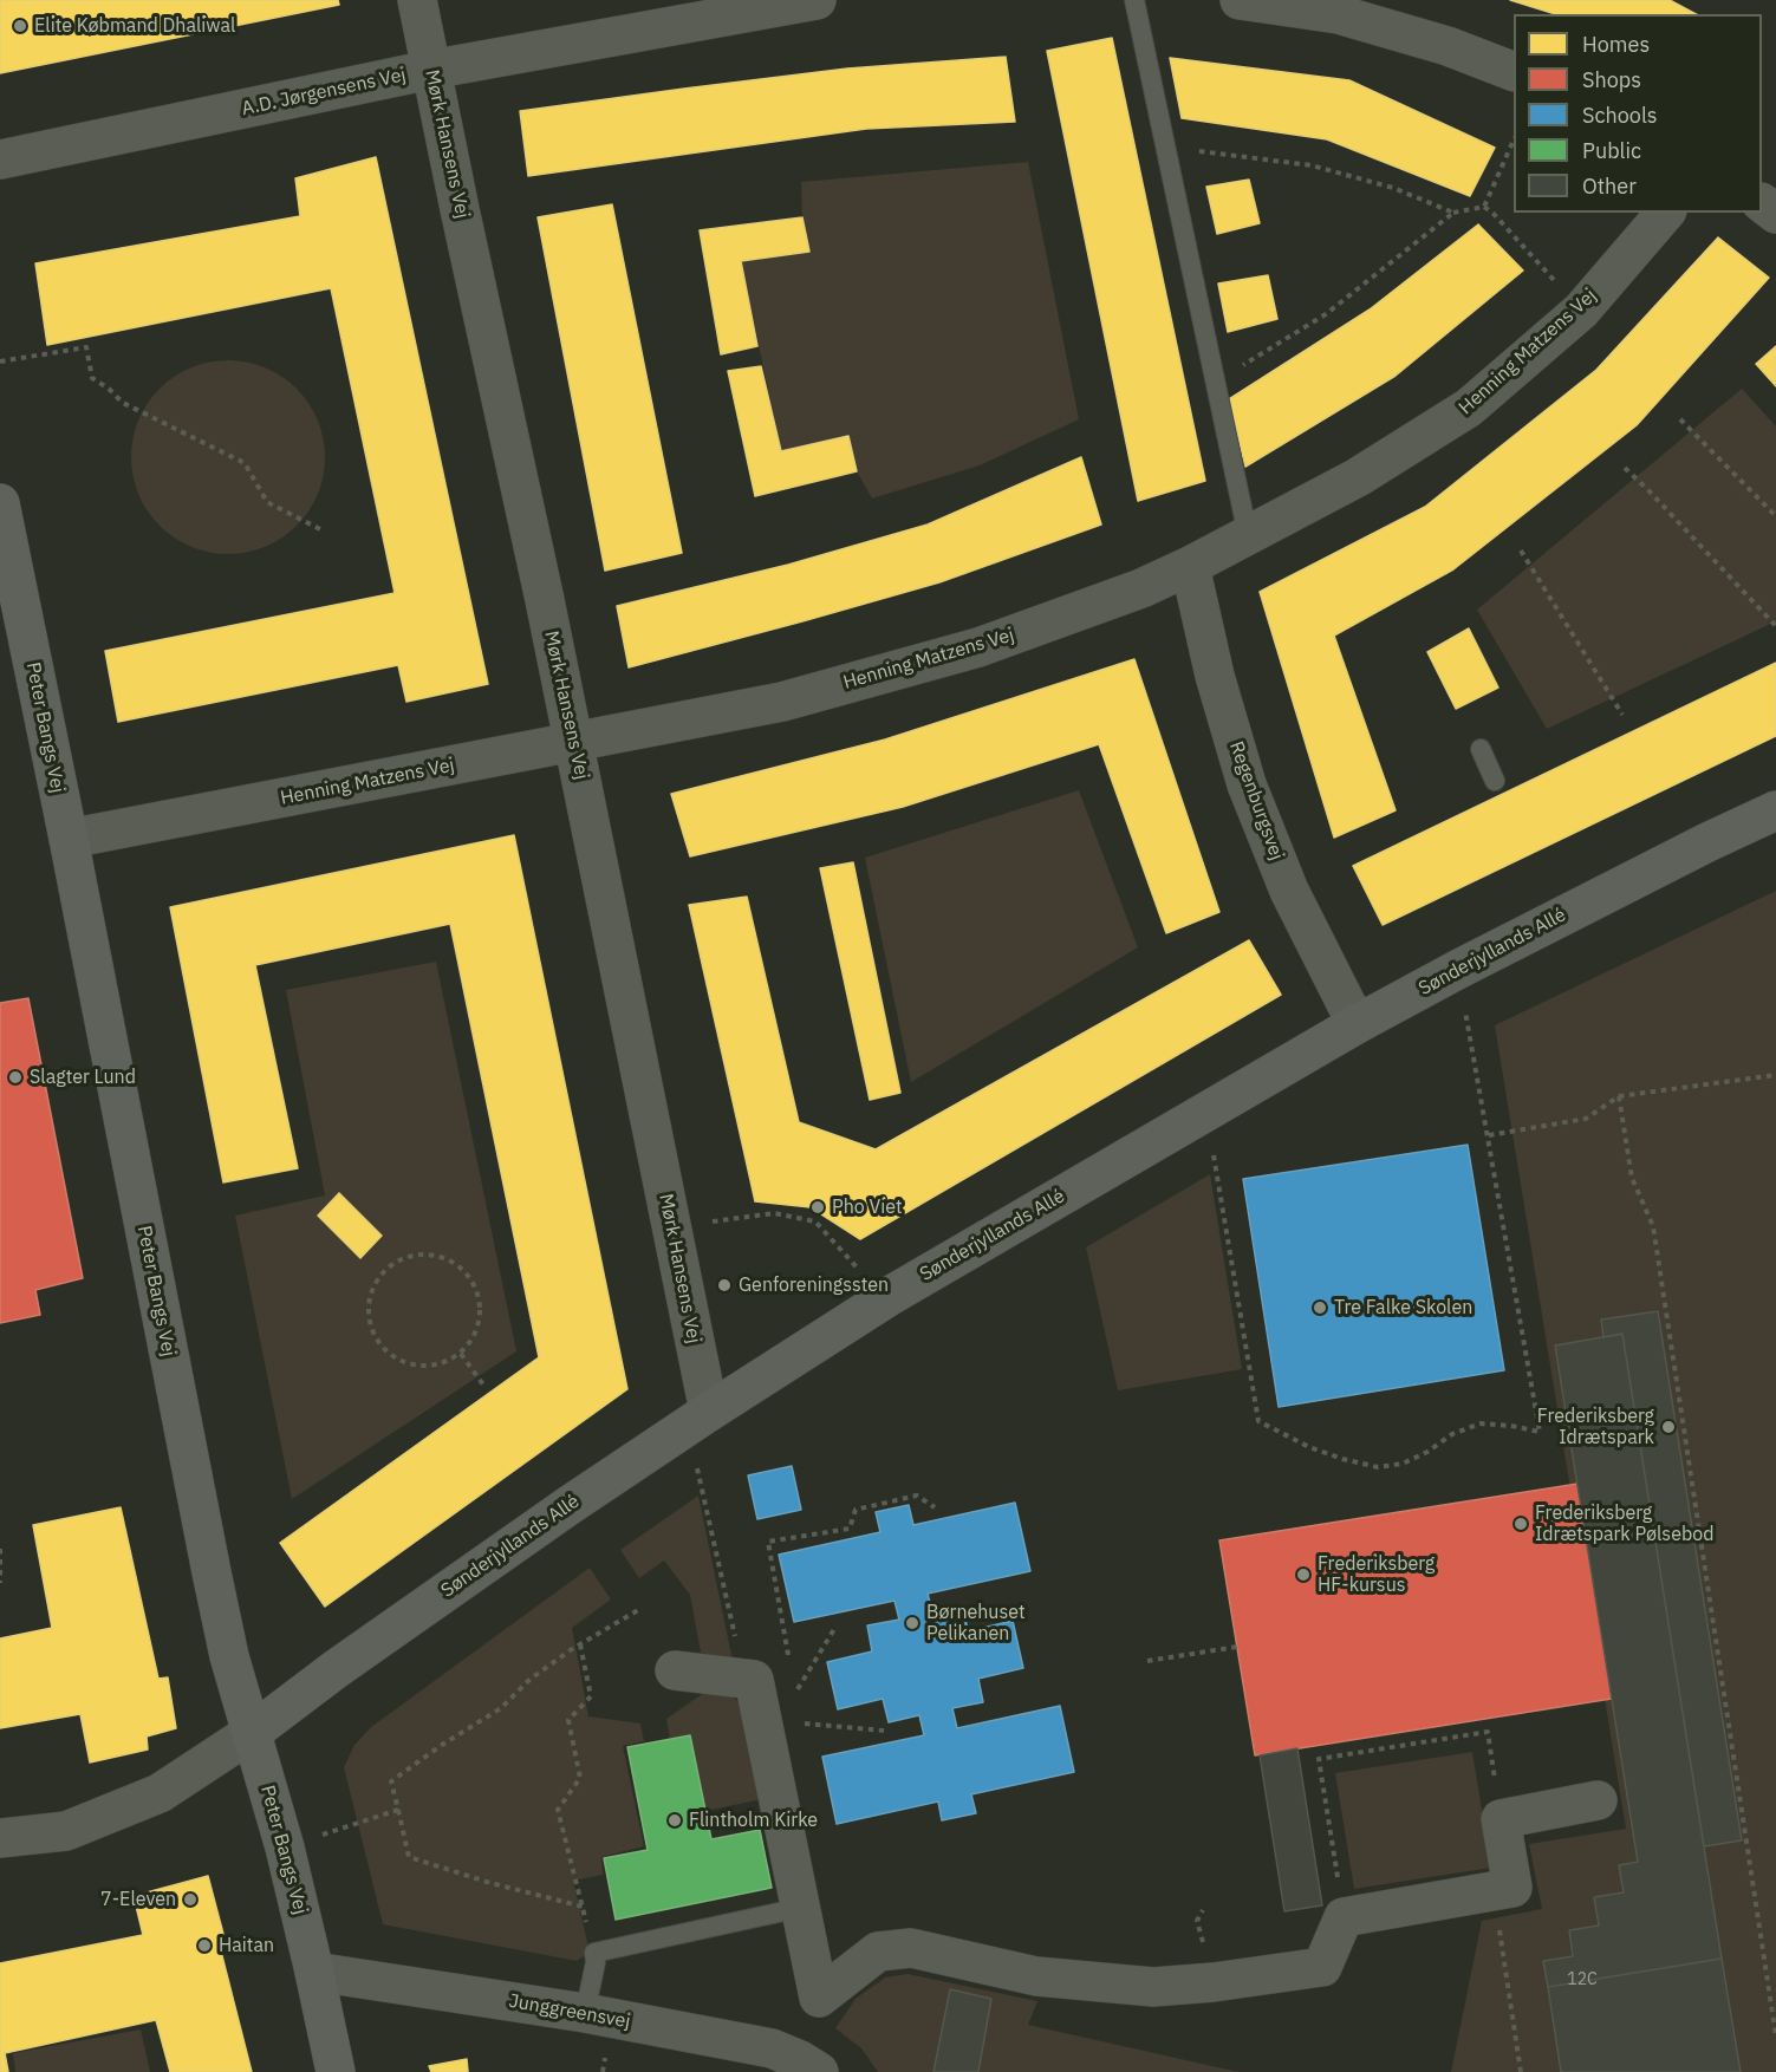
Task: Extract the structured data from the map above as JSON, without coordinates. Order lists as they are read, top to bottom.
{
  "streets": {
    "street": [
      "A.D. Jørgensens Vej",
      "Mørk Hansens Vej",
      "Henning Matzens Vej",
      "Peter Bangs Vej",
      "Regenburgsvej",
      "Sønderjyllands Allé",
      "Junggreensvej"
    ]
  },
  "crossings": [
    ["A.D. Jørgensens Vej", "Mørk Hansens Vej"],
    ["Mørk Hansens Vej", "Henning Matzens Vej"],
    ["Mørk Hansens Vej", "Sønderjyllands Allé"],
    ["Henning Matzens Vej", "Peter Bangs Vej"],
    ["Henning Matzens Vej", "Regenburgsvej"],
    ["Peter Bangs Vej", "Sønderjyllands Allé"],
    ["Peter Bangs Vej", "Junggreensvej"],
    ["Regenburgsvej", "Sønderjyllands Allé"]
  ],
  "places": [
    "Elite Købmand Dhaliwal",
    "Slagter Lund",
    "Pho Viet",
    "Genforeningssten",
    "Tre Falke Skolen",
    "Frederiksberg Idrætspark",
    "Frederiksberg Idrætspark Pølsebod",
    "Frederiksberg HF-kursus",
    "Børnehuset Pelikanen",
    "Flintholm Kirke",
    "7-Eleven",
    "Haitan"
  ],
  "house_numbers": ["12C"],
  "legend": [
    "Homes",
    "Shops",
    "Schools",
    "Public",
    "Other"
  ]
}
